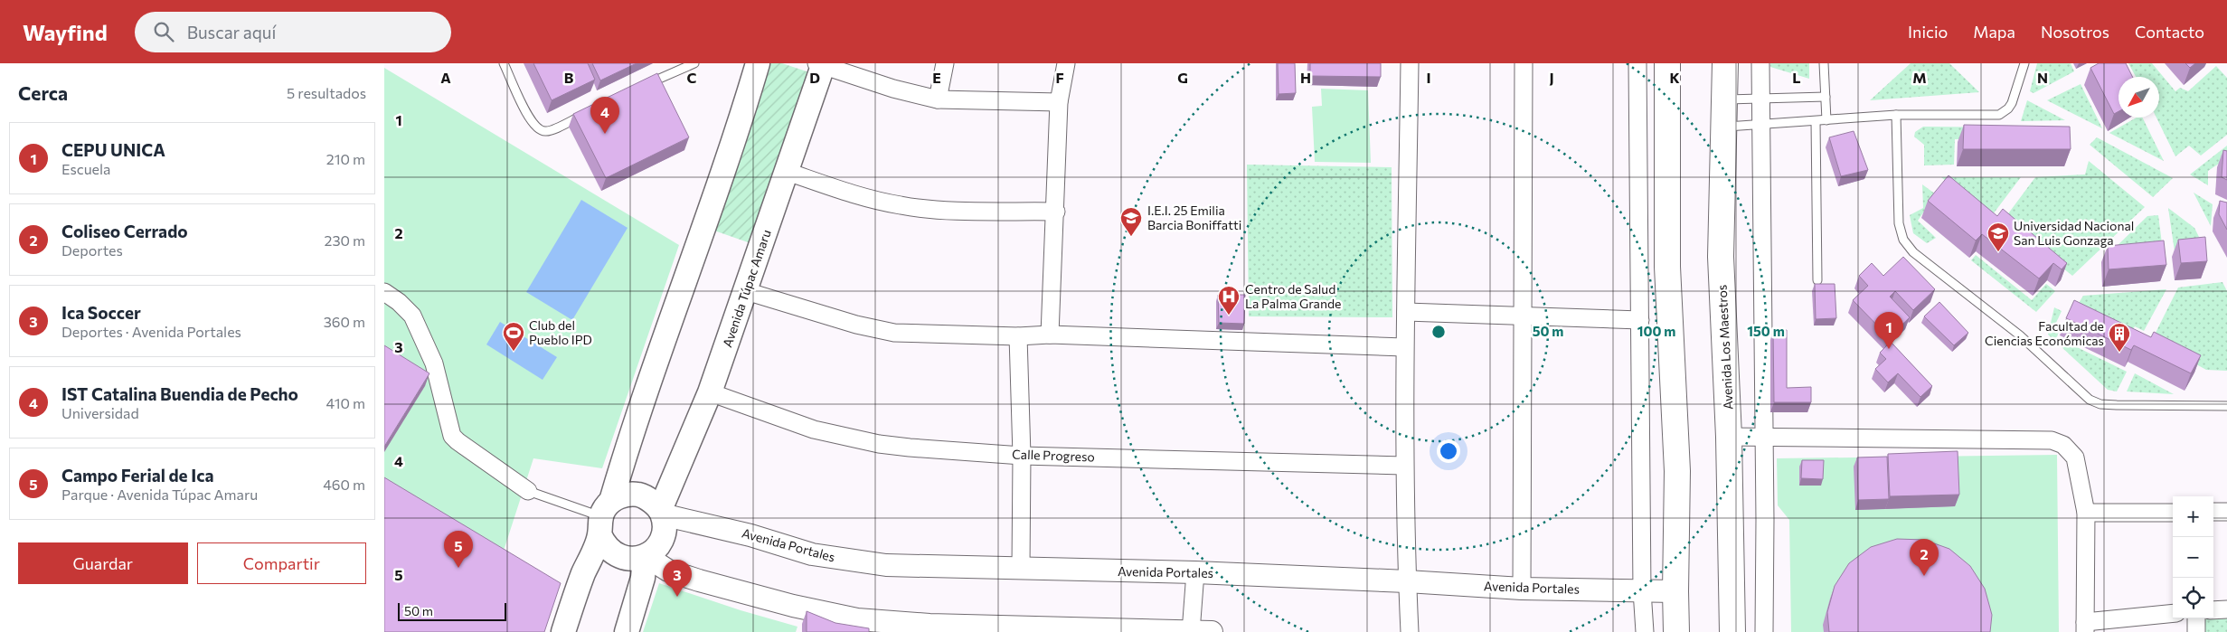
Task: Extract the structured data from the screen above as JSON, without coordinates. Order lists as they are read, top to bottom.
{
  "streets": {
    "highway": ["Avenida Los Maestros"],
    "main road": ["Avenida Túpac Amaru"],
    "street": ["Calle Progreso", "Avenida Portales"]
  },
  "crossings": [
    ["Avenida Túpac Amaru", "Calle Progreso"],
    ["Avenida Túpac Amaru", "Avenida Portales"]
  ],
  "places": {
    "school or university": ["I.E.I. 25 Emilia Barcia Boniffatti", "Universidad Nacional San Luis Gonzaga"],
    "hospital": ["Centro de Salud La Palma Grande"],
    "sports": ["Club del Pueblo IPD"],
    "building": ["Facultad de Ciencias Económicas"]
  },
  "scale_bar": "50 m",
  "north": "bottom left",
  "page": {
    "header": "Wayfind",
    "search": "Buscar aquí",
    "nav": [
      "Inicio",
      "Mapa",
      "Nosotros",
      "Contacto"
    ],
    "heading": ["Cerca", "5 resultados"],
    "pins": [
      "4",
      "1",
      "5",
      "2",
      "3"
    ],
    "list": [
      {
        "mark": "1",
        "name": "CEPU UNICA",
        "note": "Escuela",
        "value": "210 m"
      },
      {
        "mark": "2",
        "name": "Coliseo Cerrado",
        "note": "Deportes",
        "value": "230 m"
      },
      {
        "mark": "3",
        "name": "Ica Soccer",
        "note": "Deportes · Avenida Portales",
        "value": "360 m"
      },
      {
        "mark": "4",
        "name": "IST Catalina Buendia de Pecho",
        "note": "Universidad",
        "value": "410 m"
      },
      {
        "mark": "5",
        "name": "Campo Ferial de Ica",
        "note": "Parque · Avenida Túpac Amaru",
        "value": "460 m"
      }
    ],
    "map_buttons": ["+", "−"],
    "buttons": ["Guardar", "Compartir"],
    "scale": "50 m"
  },
  "grid": {
    "columns": [
      "A",
      "B",
      "C",
      "D",
      "E",
      "F",
      "G",
      "H",
      "I",
      "J",
      "K",
      "L",
      "M",
      "N"
    ],
    "rows": [
      "1",
      "2",
      "3",
      "4",
      "5"
    ]
  },
  "rings": ["50 m", "100 m", "150 m"]
}
